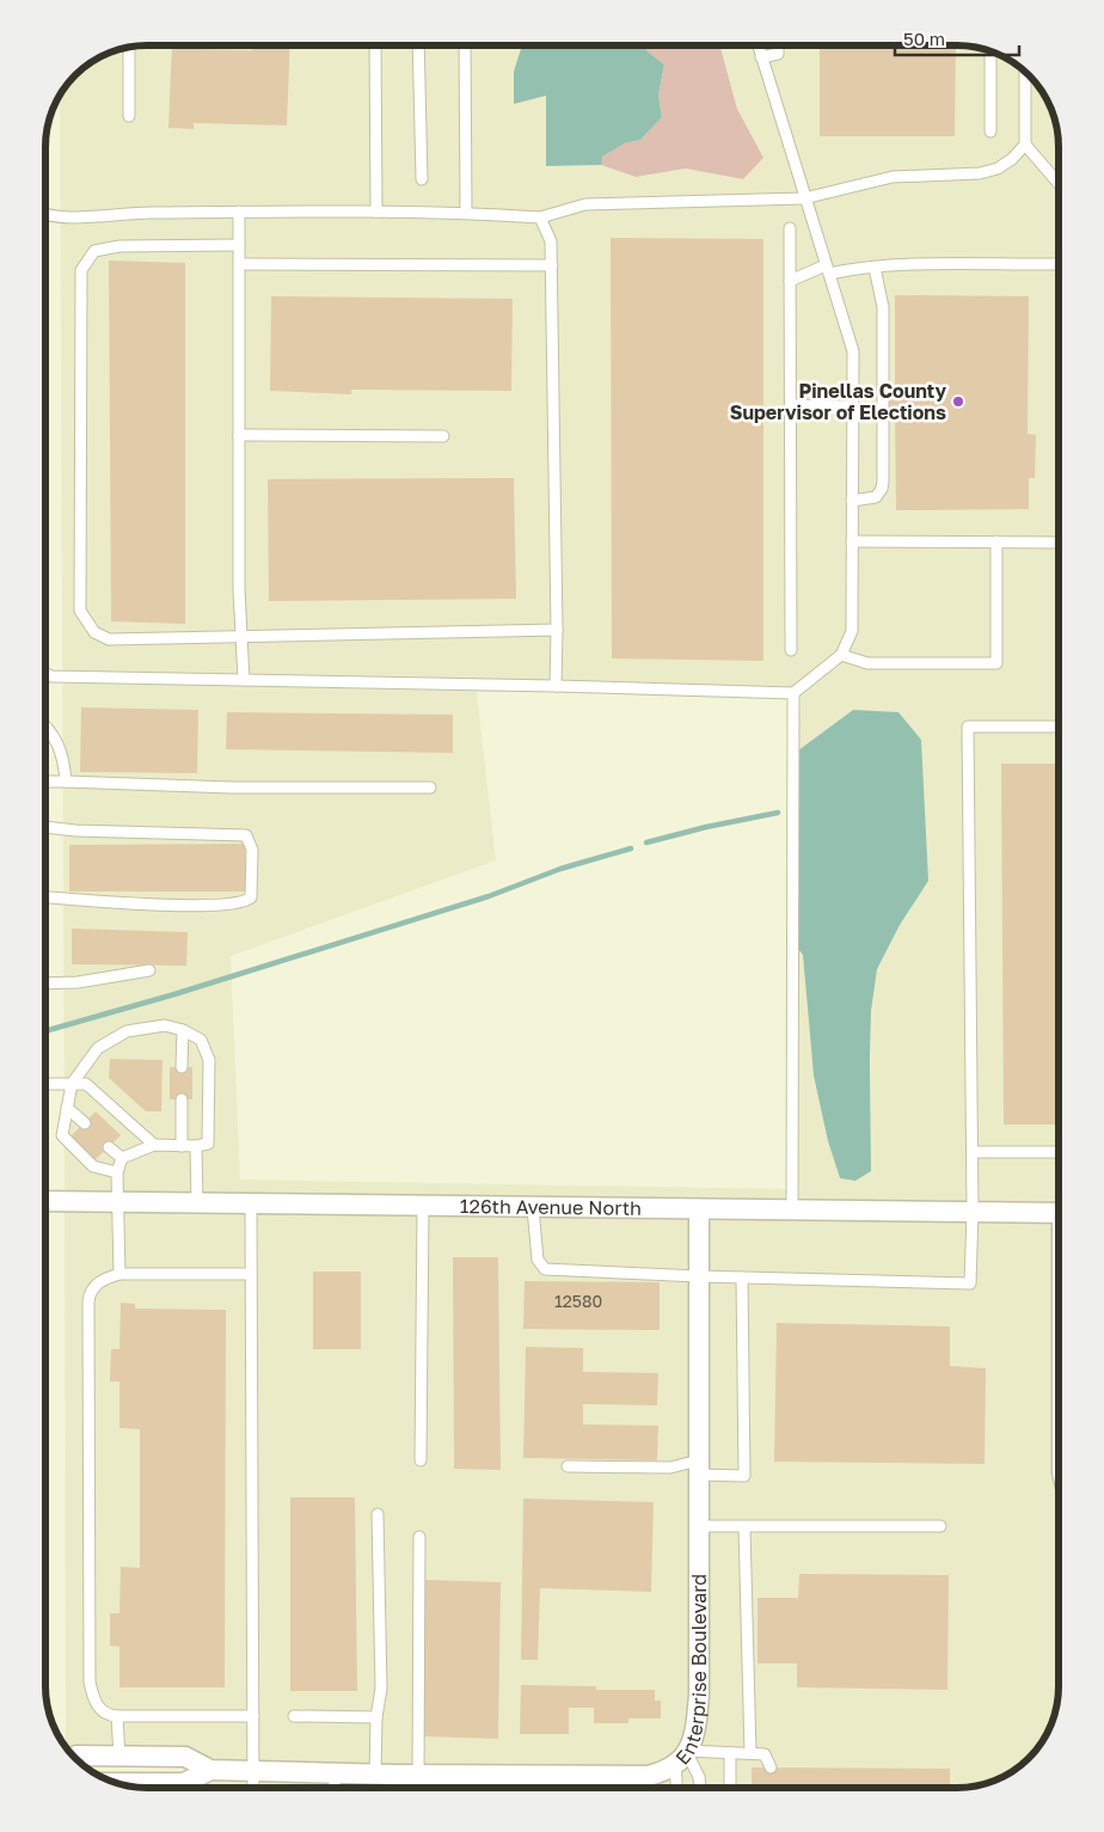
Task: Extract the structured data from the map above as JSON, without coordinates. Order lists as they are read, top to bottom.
{
  "streets": {
    "street": ["126th Avenue North", "Enterprise Boulevard"]
  },
  "crossings": [
    ["126th Avenue North", "Enterprise Boulevard"]
  ],
  "places": ["Pinellas County Supervisor of Elections"],
  "house_numbers": ["12580"],
  "scale_bar": "50 m"
}
